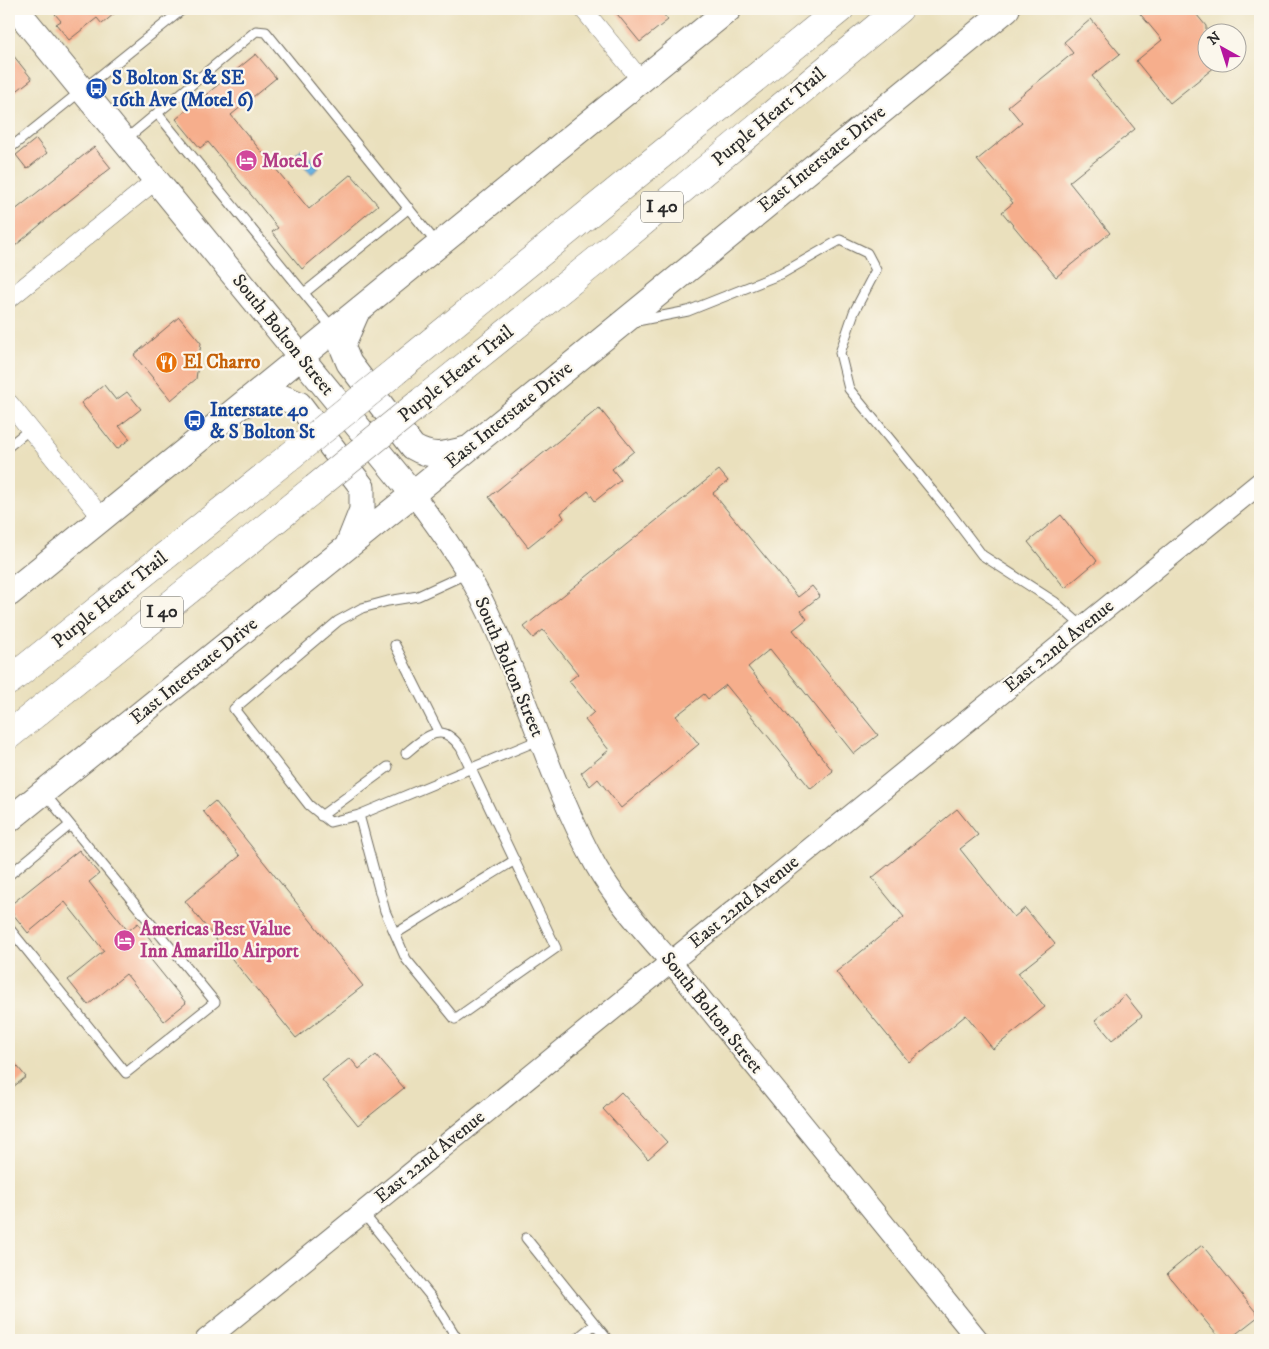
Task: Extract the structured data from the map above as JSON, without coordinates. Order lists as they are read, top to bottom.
{
  "streets": {
    "highway": ["Purple Heart Trail", "I 40"],
    "main road": ["East Interstate Drive", "South Bolton Street"],
    "street": ["East 22nd Avenue"]
  },
  "crossings": [
    ["East Interstate Drive", "South Bolton Street"],
    ["South Bolton Street", "East 22nd Avenue"]
  ],
  "places": {
    "bus stop": ["S Bolton St & SE 16th Ave (Motel 6)", "Interstate 40 & S Bolton St"],
    "hotel": ["Motel 6", "Americas Best Value Inn Amarillo Airport"],
    "restaurant": ["El Charro"]
  },
  "north": "top left"
}
